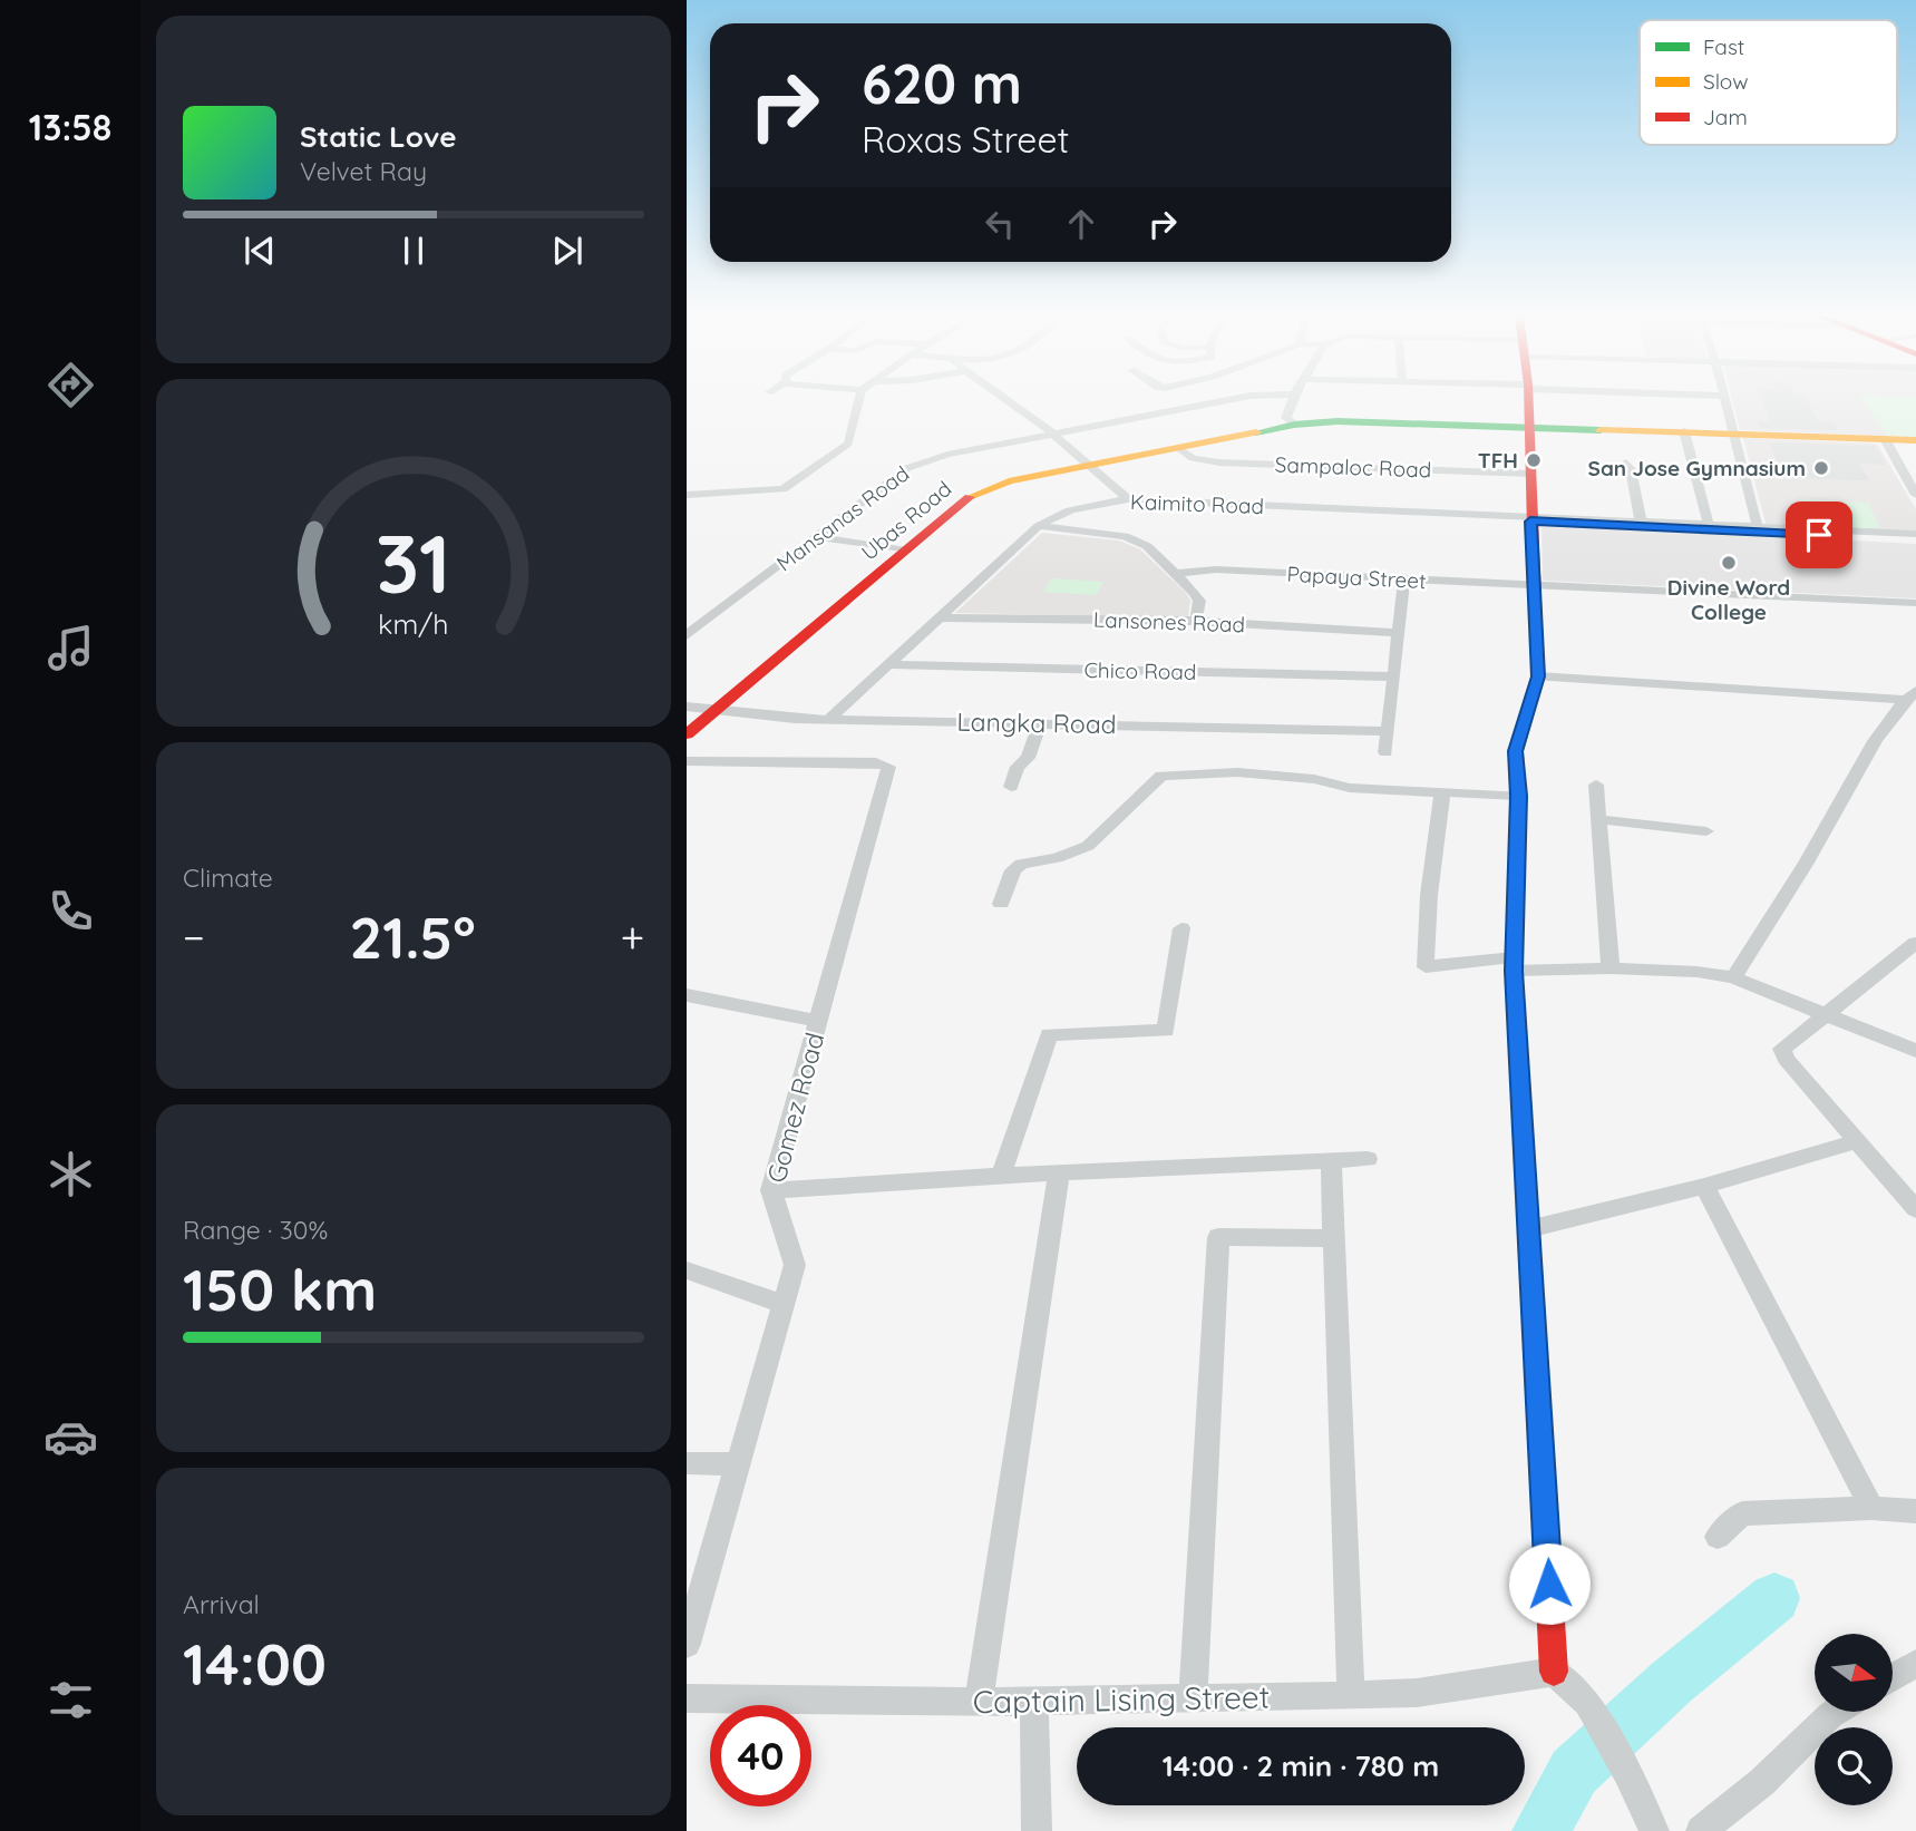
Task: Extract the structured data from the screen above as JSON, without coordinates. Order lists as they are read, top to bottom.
{
  "streets": {
    "street": [
      "Sampaloc Road",
      "Kaimito Road",
      "Mansanas Road",
      "Ubas Road",
      "Papaya Street",
      "Lansones Road",
      "Chico Road",
      "Langka Road",
      "Gomez Road",
      "Captain Lising Street"
    ]
  },
  "crossings": [
    ["Sampaloc Road", "Ubas Road"],
    ["Kaimito Road", "Lansones Road"],
    ["Kaimito Road", "Chico Road"],
    ["Kaimito Road", "Langka Road"],
    ["Ubas Road", "Langka Road"]
  ],
  "places": ["TFH", "San Jose Gymnasium", "Divine Word College"],
  "legend": ["Fast", "Slow", "Jam"],
  "north": "right",
  "page": {
    "tabs": "13:58",
    "turn": ["620 m", "Roxas Street"],
    "song": ["Static Love", "Velvet Ray"],
    "tile": [
      "Climate",
      ["Range · 30%", "150 km"],
      ["Arrival", "14:00"]
    ],
    "heat": ["−", "21.5°", "+"],
    "limit": "40",
    "trip": "14:00 · 2 min · 780 m",
    "gauge": ["31", "km/h"]
  }
}
